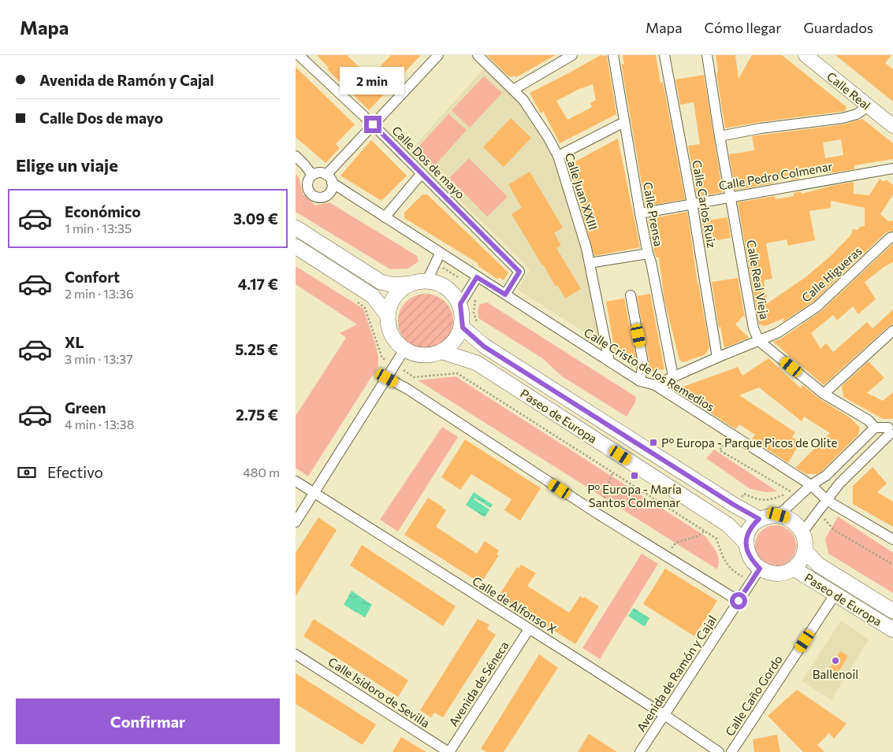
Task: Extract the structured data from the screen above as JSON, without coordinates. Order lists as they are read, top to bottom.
{
  "streets": {
    "main road": ["Paseo de Europa"],
    "street": [
      "Calle Real",
      "Calle Dos de mayo",
      "Calle Pedro Colmenar",
      "Calle Juan XXIII",
      "Calle Carlos Ruiz",
      "Calle Prensa",
      "Calle Higueras",
      "Calle Real Vieja",
      "Calle Cristo de los Remedios",
      "Calle de Alfonso X",
      "Avenida de Ramón y Cajal",
      "Avenida de Séneca",
      "Calle Isidoro de Sevilla",
      "Calle Caño Gordo"
    ]
  },
  "crossings": [
    ["Calle Dos de mayo", "Calle Cristo de los Remedios"],
    ["Calle Pedro Colmenar", "Calle Carlos Ruiz"],
    ["Calle Pedro Colmenar", "Calle Prensa"],
    ["Calle Pedro Colmenar", "Calle Real Vieja"],
    ["Calle Juan XXIII", "Calle Cristo de los Remedios"],
    ["Calle Carlos Ruiz", "Calle Higueras"],
    ["Calle Prensa", "Calle Higueras"],
    ["Calle Higueras", "Calle Real Vieja"],
    ["Calle Higueras", "Calle Cristo de los Remedios"],
    ["Paseo de Europa", "Avenida de Ramón y Cajal"],
    ["Paseo de Europa", "Calle Caño Gordo"],
    ["Calle de Alfonso X", "Avenida de Ramón y Cajal"],
    ["Calle de Alfonso X", "Avenida de Séneca"],
    ["Avenida de Séneca", "Calle Isidoro de Sevilla"]
  ],
  "places": {
    "transit": ["Pº Europa - Parque Picos de Olite", "Pº Europa - María Santos Colmenar"],
    "other": ["Ballenoil"]
  },
  "page": {
    "header": "Mapa",
    "nav": ["Mapa", "Cómo llegar", "Guardados"],
    "banner": ["Avenida de Ramón y Cajal", "Calle Dos de mayo"],
    "bubble": "2 min",
    "heading": "Elige un viaje",
    "list": [
      {
        "name": "Económico",
        "note": "1 min · 13:35",
        "value": "3.09 €"
      },
      {
        "name": "Confort",
        "note": "2 min · 13:36",
        "value": "4.17 €"
      },
      {
        "name": "XL",
        "note": "3 min · 13:37",
        "value": "5.25 €"
      },
      {
        "name": "Green",
        "note": "4 min · 13:38",
        "value": "2.75 €"
      }
    ],
    "pay": ["Efectivo", "480 m"],
    "buttons": "Confirmar"
  }
}
